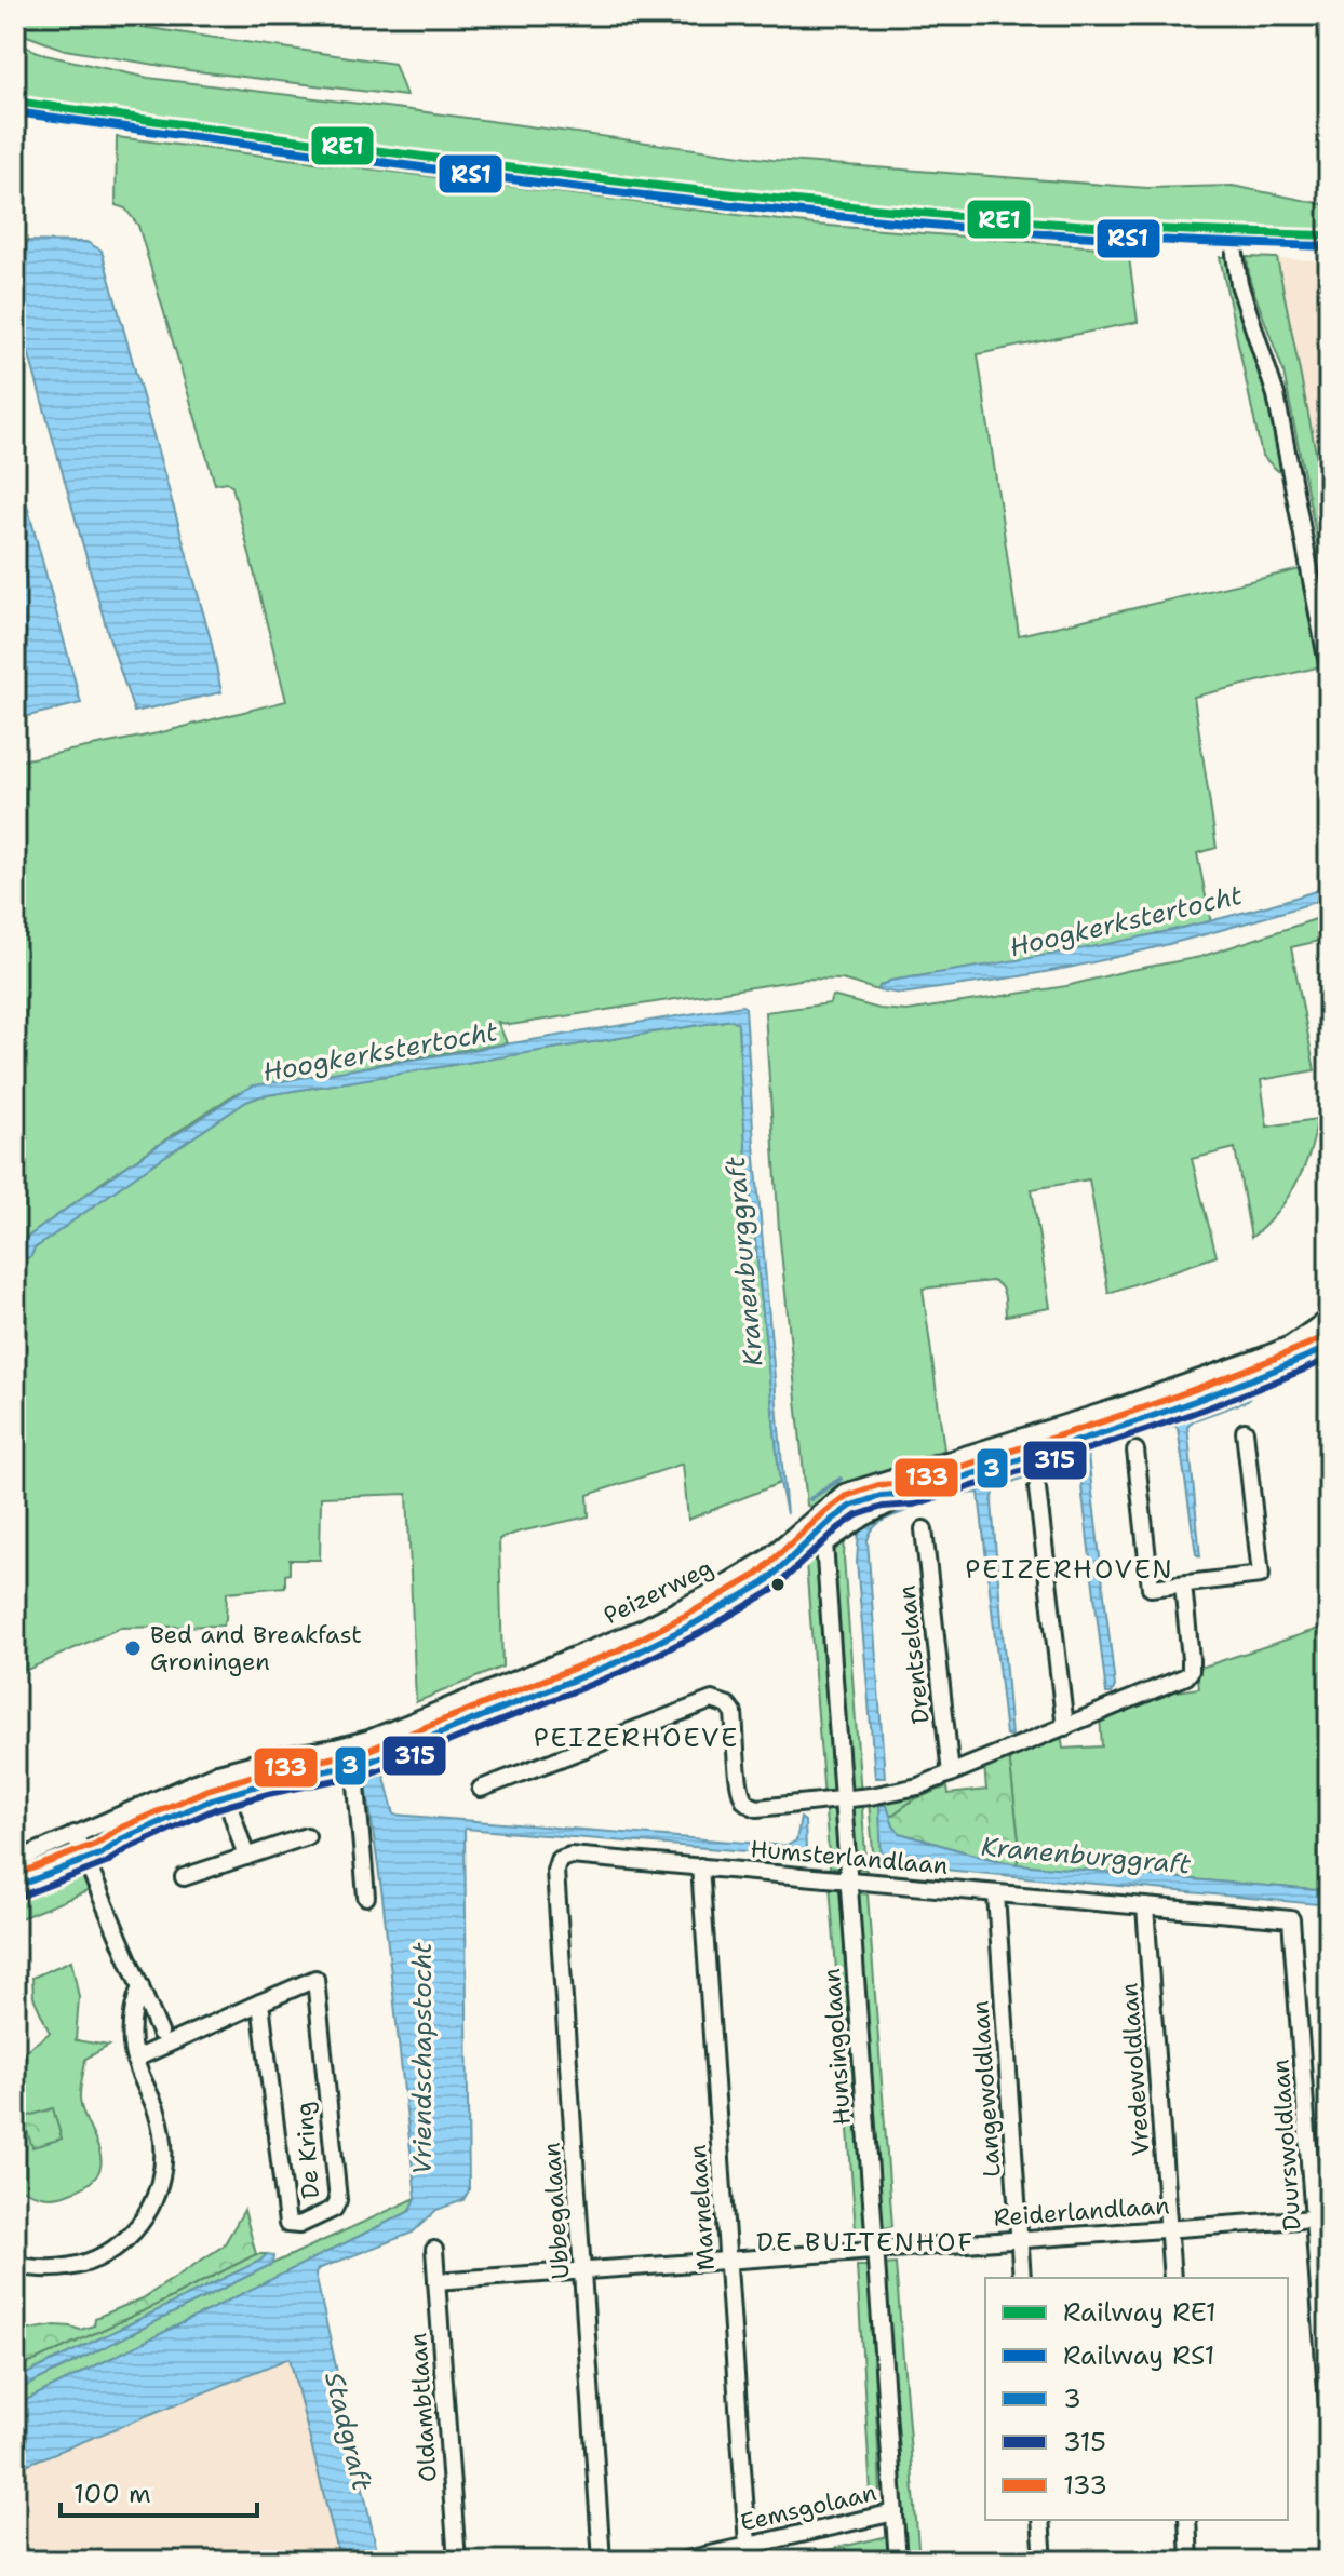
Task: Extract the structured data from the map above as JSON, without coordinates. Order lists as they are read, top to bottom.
{
  "streets": {
    "street": [
      "Peizerweg",
      "Drentselaan",
      "Humsterlandlaan",
      "Hunsingolaan",
      "Vredewoldlaan",
      "Langewoldlaan",
      "Duurswoldlaan",
      "De Kring",
      "Marnelaan",
      "Ubbegalaan",
      "Reiderlandlaan",
      "Oldambtlaan",
      "Eemsgolaan"
    ]
  },
  "crossings": [
    ["Humsterlandlaan", "Hunsingolaan"],
    ["Humsterlandlaan", "Vredewoldlaan"],
    ["Humsterlandlaan", "Langewoldlaan"],
    ["Humsterlandlaan", "Duurswoldlaan"],
    ["Humsterlandlaan", "Marnelaan"],
    ["Humsterlandlaan", "Ubbegalaan"],
    ["Hunsingolaan", "Reiderlandlaan"],
    ["Hunsingolaan", "Eemsgolaan"],
    ["Vredewoldlaan", "Reiderlandlaan"],
    ["Langewoldlaan", "Reiderlandlaan"],
    ["Duurswoldlaan", "Reiderlandlaan"],
    ["Marnelaan", "Reiderlandlaan"],
    ["Marnelaan", "Eemsgolaan"],
    ["Ubbegalaan", "Reiderlandlaan"],
    ["Reiderlandlaan", "Oldambtlaan"]
  ],
  "districts": ["PEIZERHOVEN", "PEIZERHOEVE", "DE BUITENHOF"],
  "water": [
    "Hoogkerkstertocht",
    "Kranenburggraft",
    "Vriendschapstocht",
    "Stadgraft"
  ],
  "places": ["Bed and Breakfast Groningen"],
  "lines": [
    "rail line RE1",
    "rail line RS1",
    "transit line 133",
    "transit line 3",
    "transit line 315"
  ],
  "legend": [
    "Railway RE1",
    "Railway RS1",
    "3",
    "315",
    "133"
  ],
  "scale_bar": "100 m"
}
